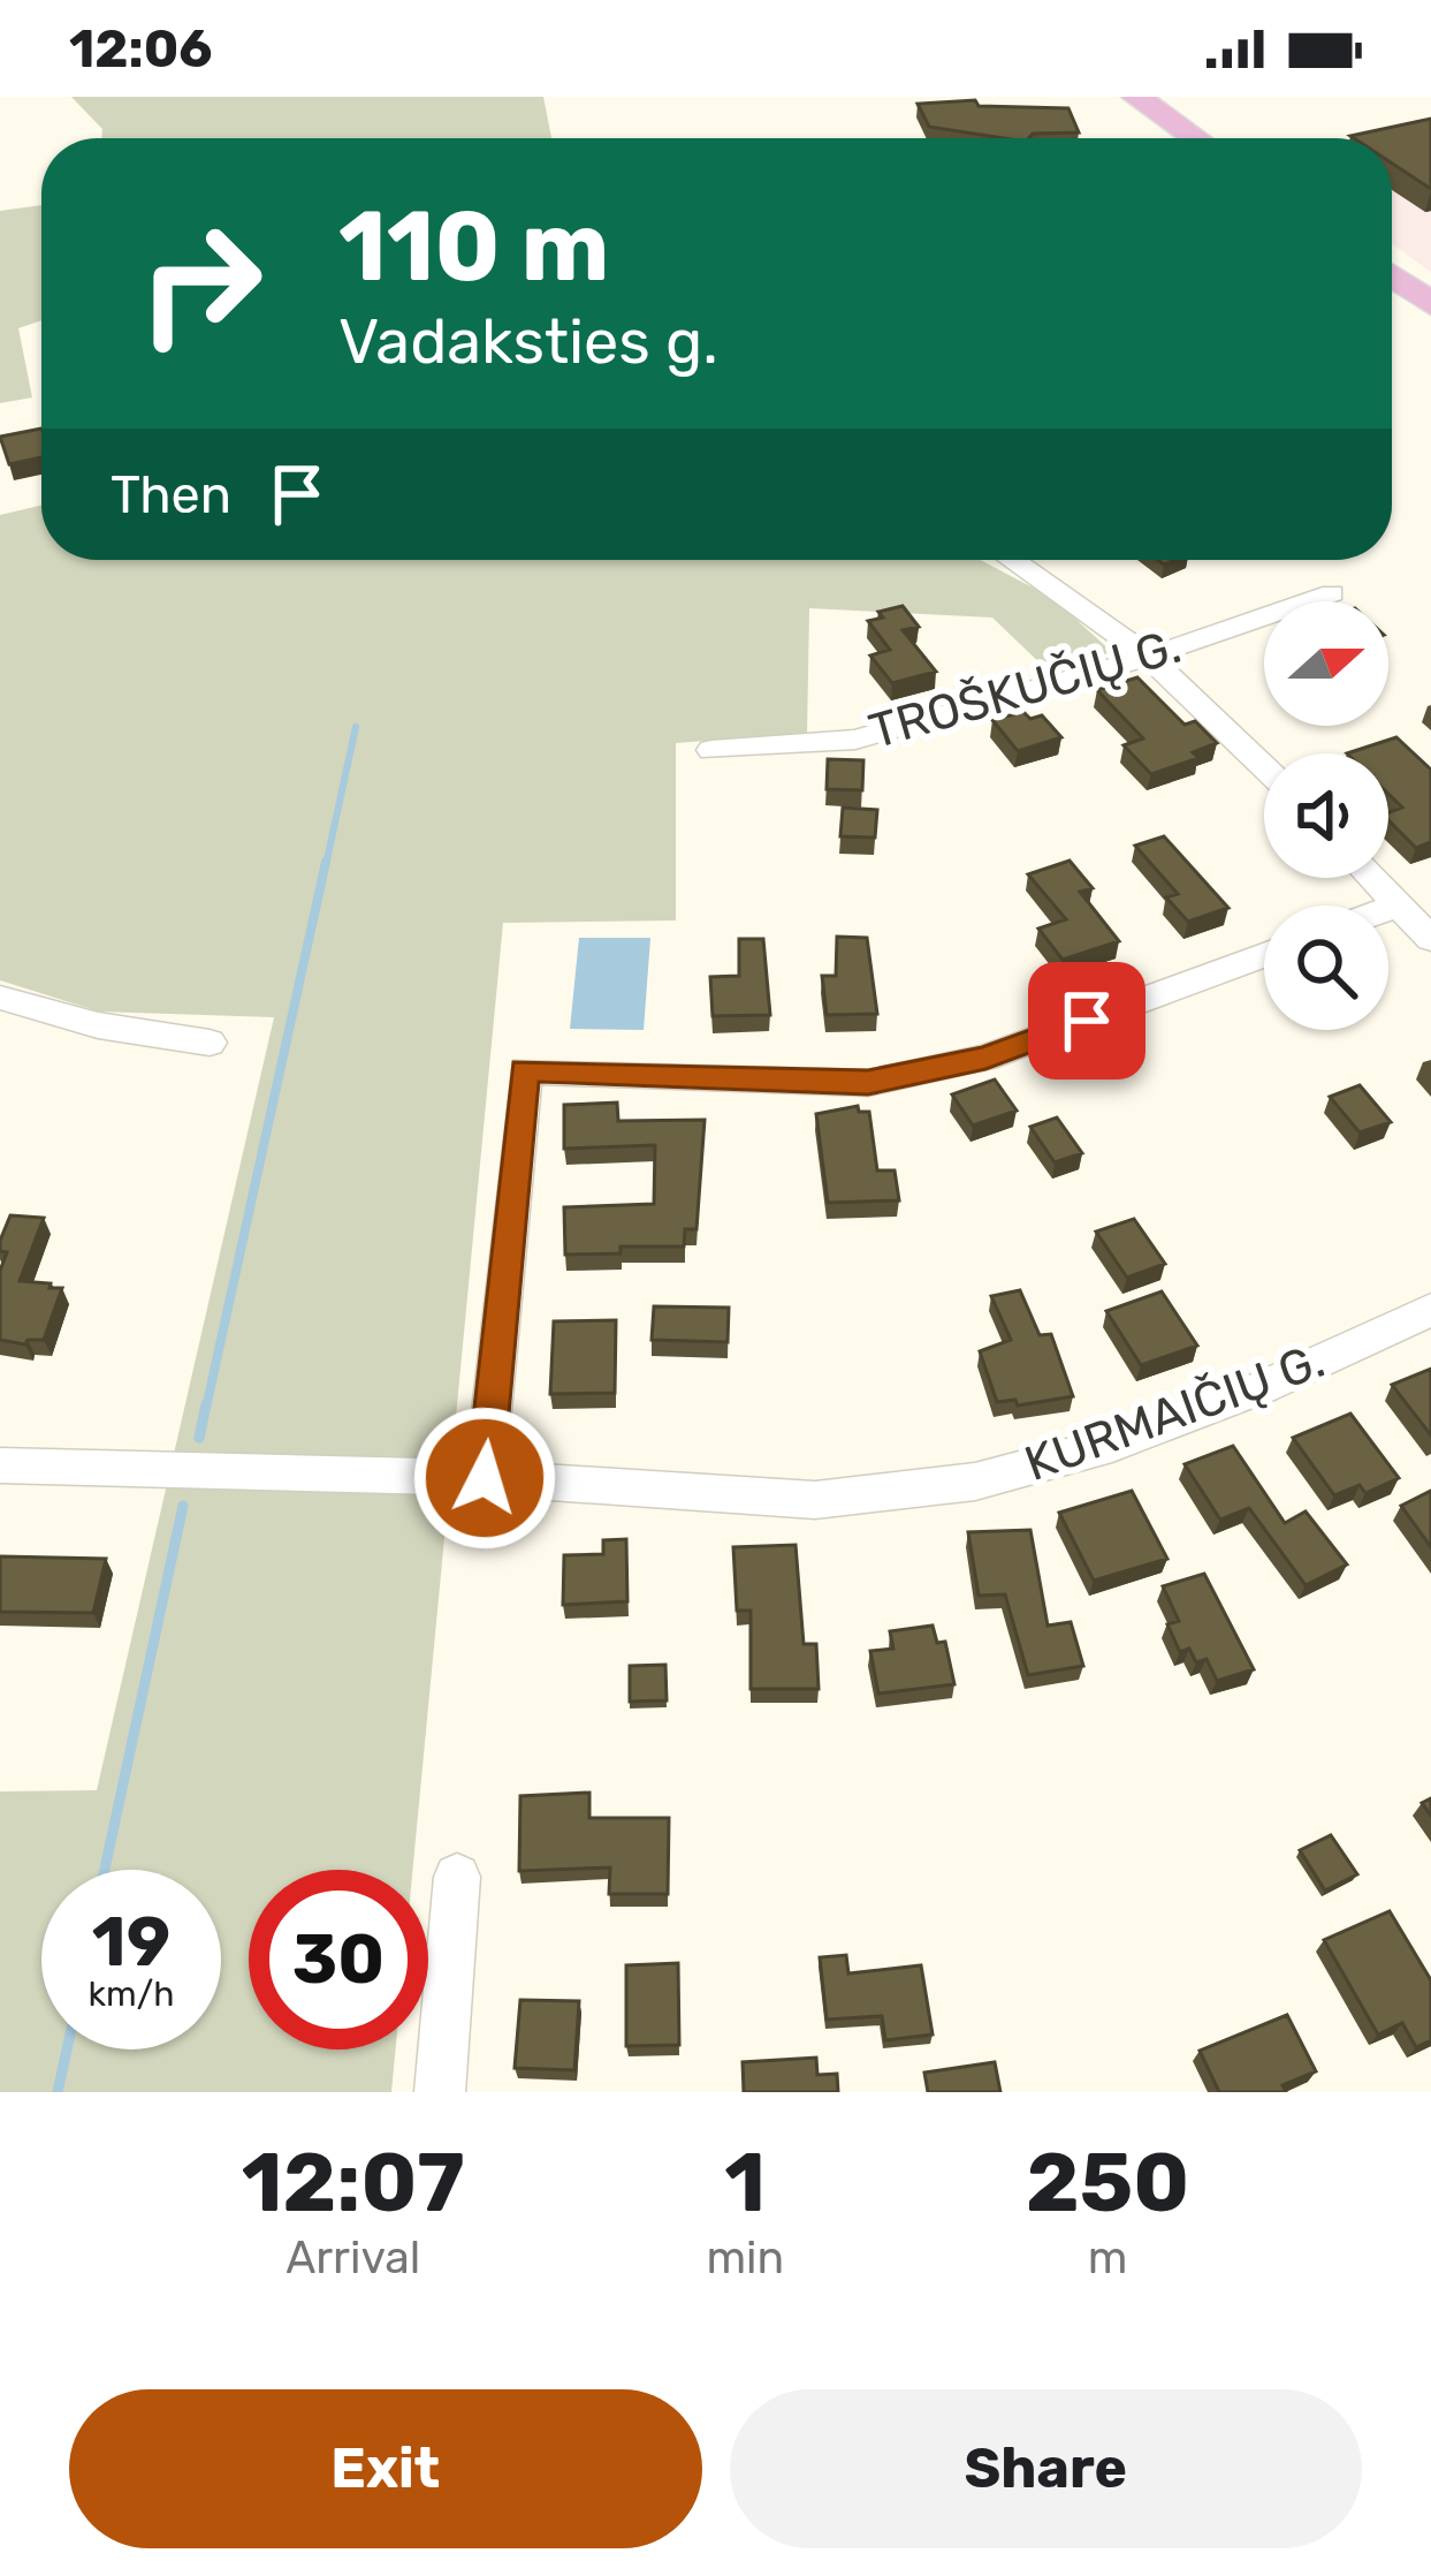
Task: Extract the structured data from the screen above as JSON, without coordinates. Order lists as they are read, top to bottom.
{
  "streets": {
    "street": ["TROŠKUČIŲ G.", "KURMAIČIŲ G."]
  },
  "north": "right",
  "page": {
    "status": "12:06",
    "turn": ["110 m", "Vadaksties g."],
    "then": "Then",
    "speed": "19 km/h",
    "limit": "30",
    "eta": [
      "12:07",
      "Arrival",
      "1",
      "min",
      "250",
      "m"
    ],
    "buttons": ["Exit", "Share"]
  }
}
